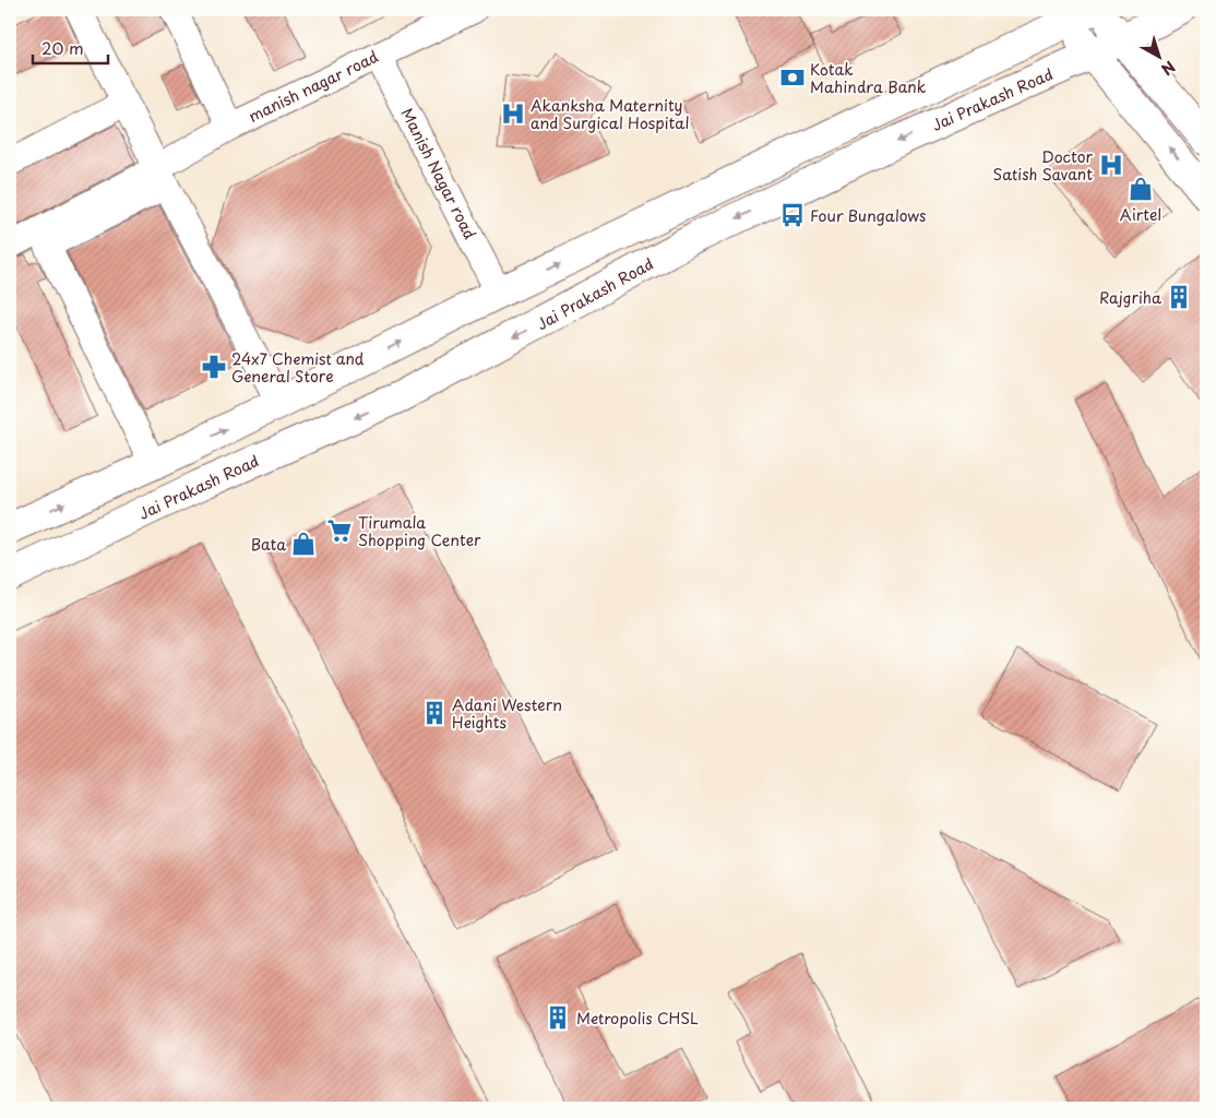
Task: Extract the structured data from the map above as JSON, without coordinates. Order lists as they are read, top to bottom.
{
  "streets": {
    "main road": ["Jai Prakash Road"],
    "street": ["manish nagar road", "Manish Nagar road"]
  },
  "crossings": [
    ["manish nagar road", "Manish Nagar road"]
  ],
  "places": {
    "bank": ["Kotak Mahindra Bank"],
    "hospital": ["Akanksha Maternity and Surgical Hospital", "Doctor Satish Savant"],
    "shop": ["Airtel", "Bata"],
    "bus stop": ["Four Bungalows"],
    "building": ["Rajgriha", "Adani Western Heights", "Metropolis CHSL"],
    "pharmacy": ["24x7 Chemist and General Store"],
    "supermarket": ["Tirumala Shopping Center"]
  },
  "scale_bar": "20 m",
  "north": "bottom right"
}
